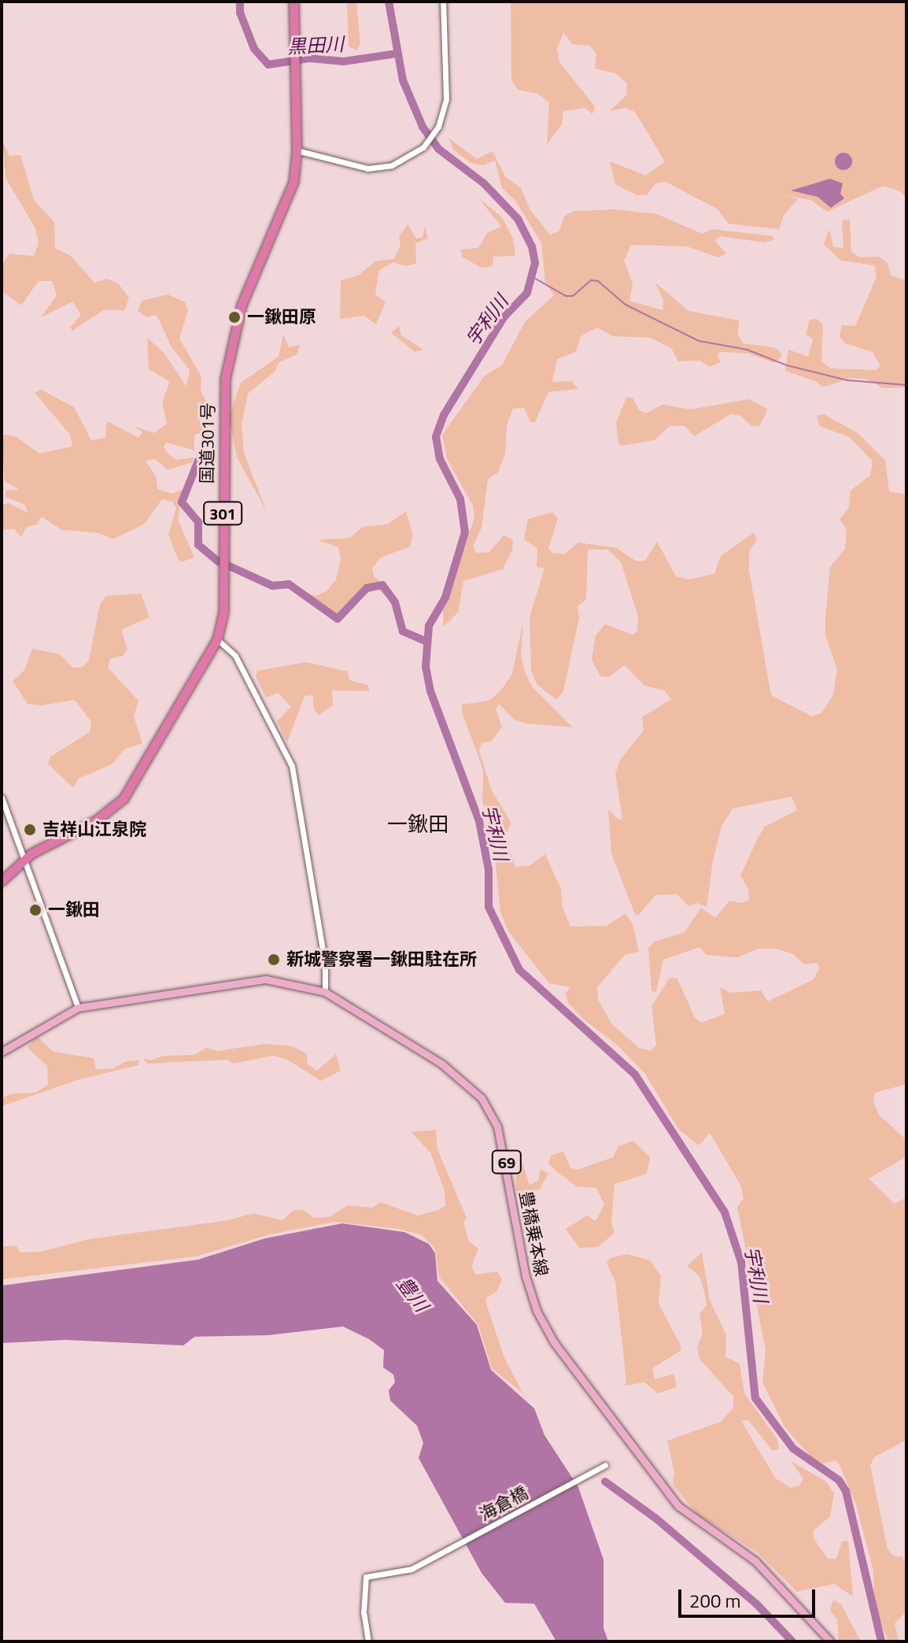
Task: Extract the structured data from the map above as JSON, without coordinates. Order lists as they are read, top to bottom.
{
  "streets": {
    "highway": ["国道301号", "301"],
    "main road": ["69", "豊橋乗本線"],
    "street": ["海倉橋"]
  },
  "districts": ["一鍬田"],
  "water": ["黒田川", "宇利川", "豊川"],
  "places": [
    "一鍬田原",
    "吉祥山江泉院",
    "一鍬田",
    "新城警察署一鍬田駐在所"
  ],
  "scale_bar": "200 m"
}
